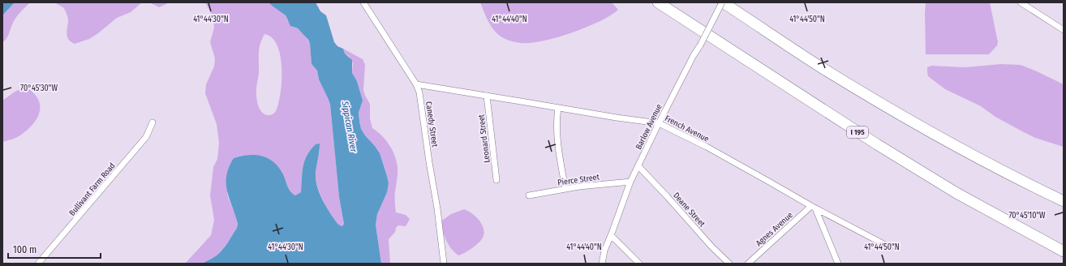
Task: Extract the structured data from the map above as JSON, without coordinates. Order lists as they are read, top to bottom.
{
  "streets": {
    "highway": ["I 195"],
    "street": [
      "Canedy Street",
      "Barlow Avenue",
      "French Avenue",
      "Leonard Street",
      "Pierce Street",
      "Bullivant Farm Road",
      "Deane Street",
      "Agnes Avenue"
    ]
  },
  "crossings": [
    ["Canedy Street", "French Avenue"],
    ["Barlow Avenue", "French Avenue"],
    ["Barlow Avenue", "Pierce Street"],
    ["Barlow Avenue", "Deane Street"],
    ["French Avenue", "Leonard Street"],
    ["French Avenue", "Agnes Avenue"]
  ],
  "water": ["Sippican River"],
  "scale_bar": "100 m",
  "coordinates": [
    "41°44'30\"N",
    "41°44'40\"N",
    "41°44'50\"N",
    "70°45'30\"W",
    "70°45'10\"W"
  ]
}
